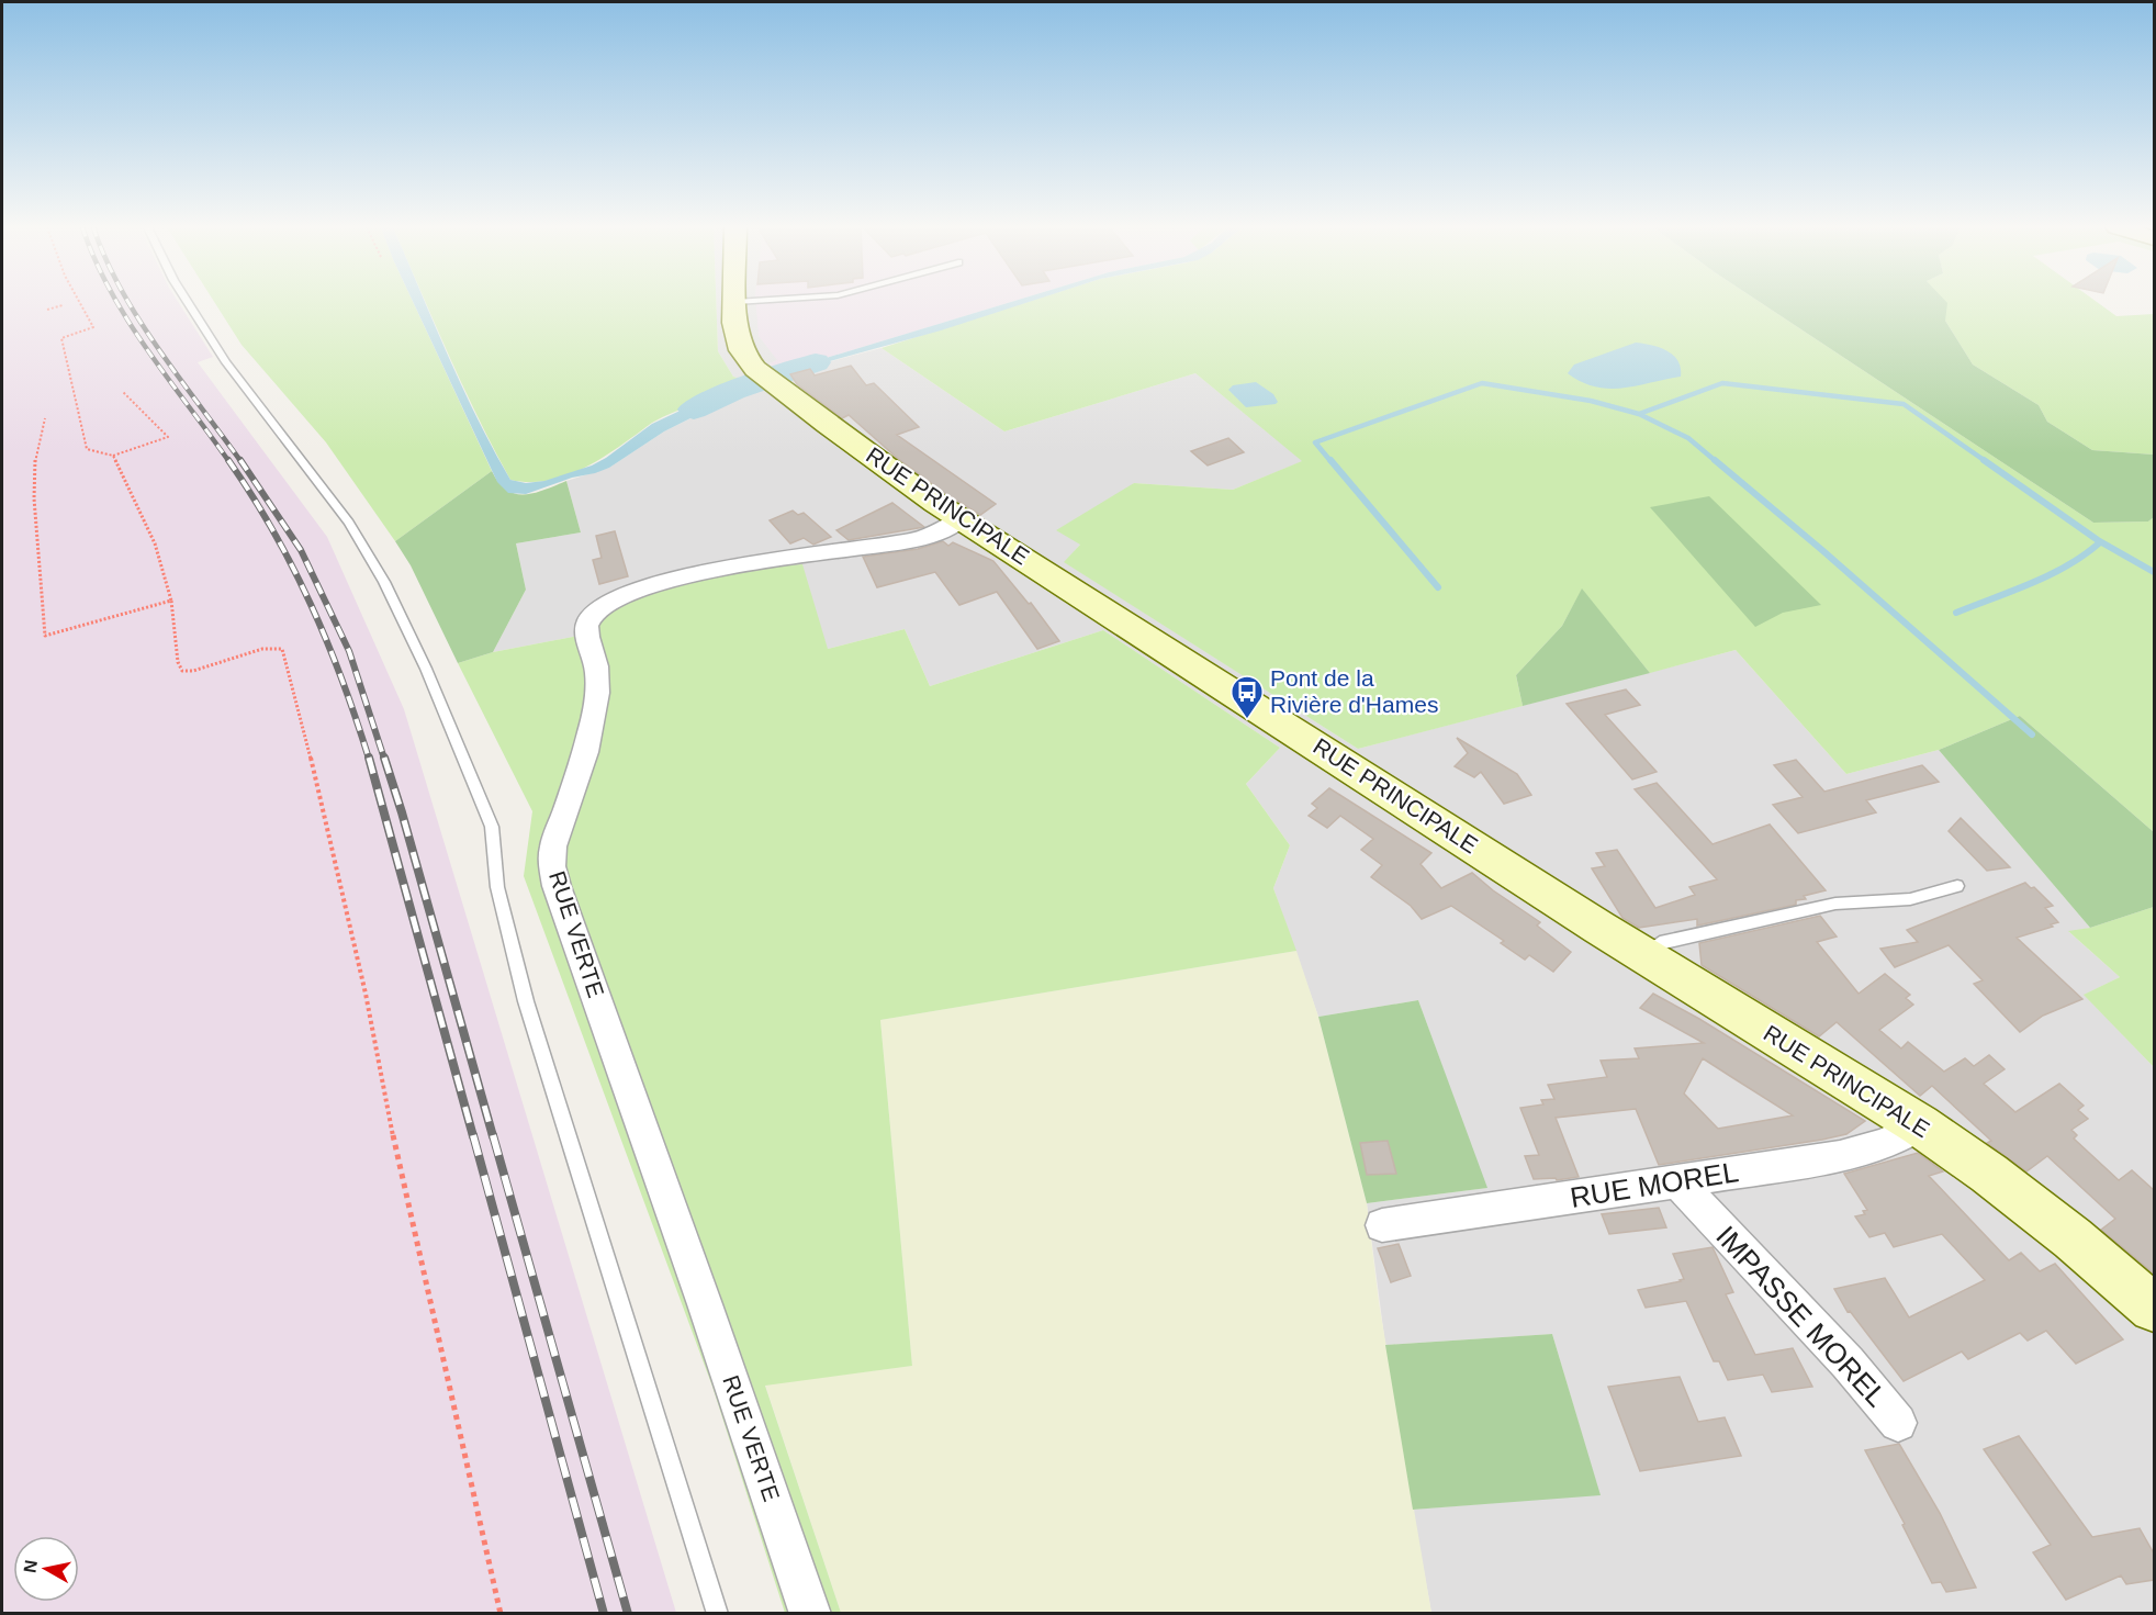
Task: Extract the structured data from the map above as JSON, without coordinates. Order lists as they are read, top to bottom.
{
  "streets": {
    "street": [
      "RUE PRINCIPALE",
      "RUE VERTE",
      "RUE MOREL",
      "IMPASSE MOREL"
    ]
  },
  "crossings": [
    ["RUE PRINCIPALE", "RUE VERTE"],
    ["RUE PRINCIPALE", "RUE MOREL"],
    ["RUE MOREL", "IMPASSE MOREL"]
  ],
  "places": {
    "bus stop": ["Pont de la Rivière d'Hames"]
  },
  "north": "left"
}
